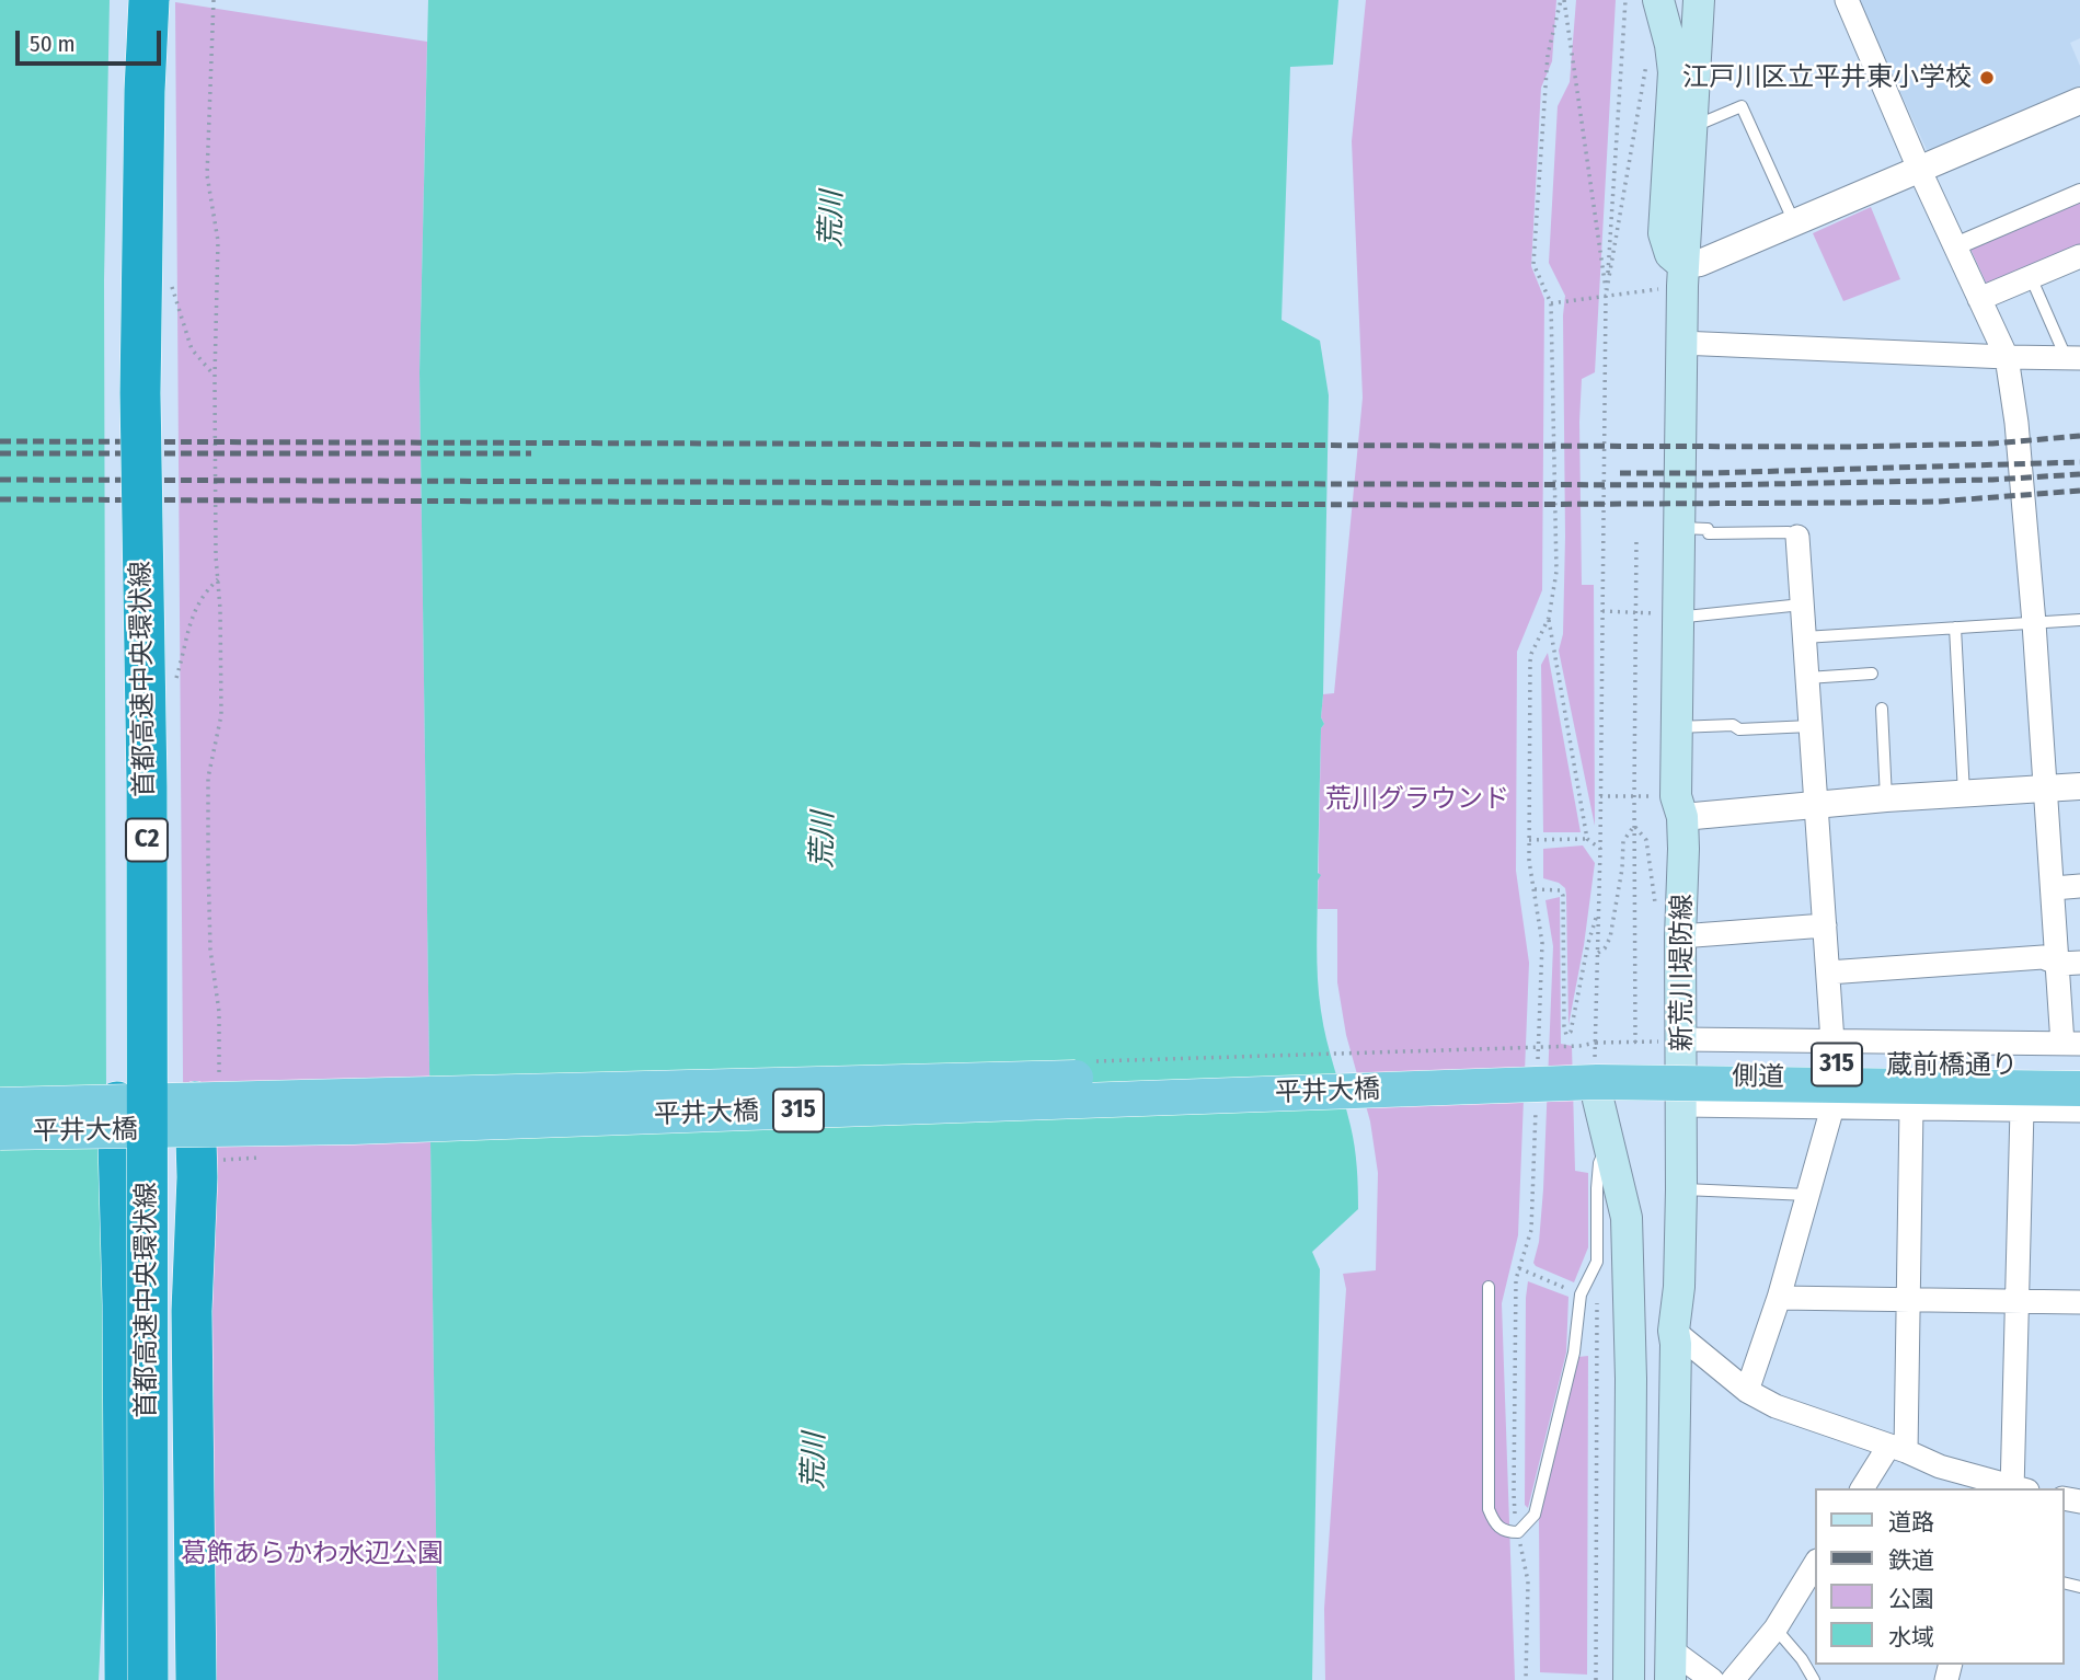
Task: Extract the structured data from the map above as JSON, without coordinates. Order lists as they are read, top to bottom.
{
  "streets": {
    "highway": ["首都高速中央環状線", "C2"],
    "main road": [
      "新荒川堤防線",
      "315",
      "蔵前橋通り",
      "平井大橋"
    ],
    "street": ["側道"]
  },
  "crossings": [
    ["新荒川堤防線", "側道"],
    ["蔵前橋通り", "平井大橋"]
  ],
  "water": ["荒川"],
  "parks": ["荒川グラウンド", "葛飾あらかわ水辺公園"],
  "places": ["江戸川区立平井東小学校"],
  "legend": [
    "道路",
    "鉄道",
    "公園",
    "水域"
  ],
  "scale_bar": "50 m"
}
